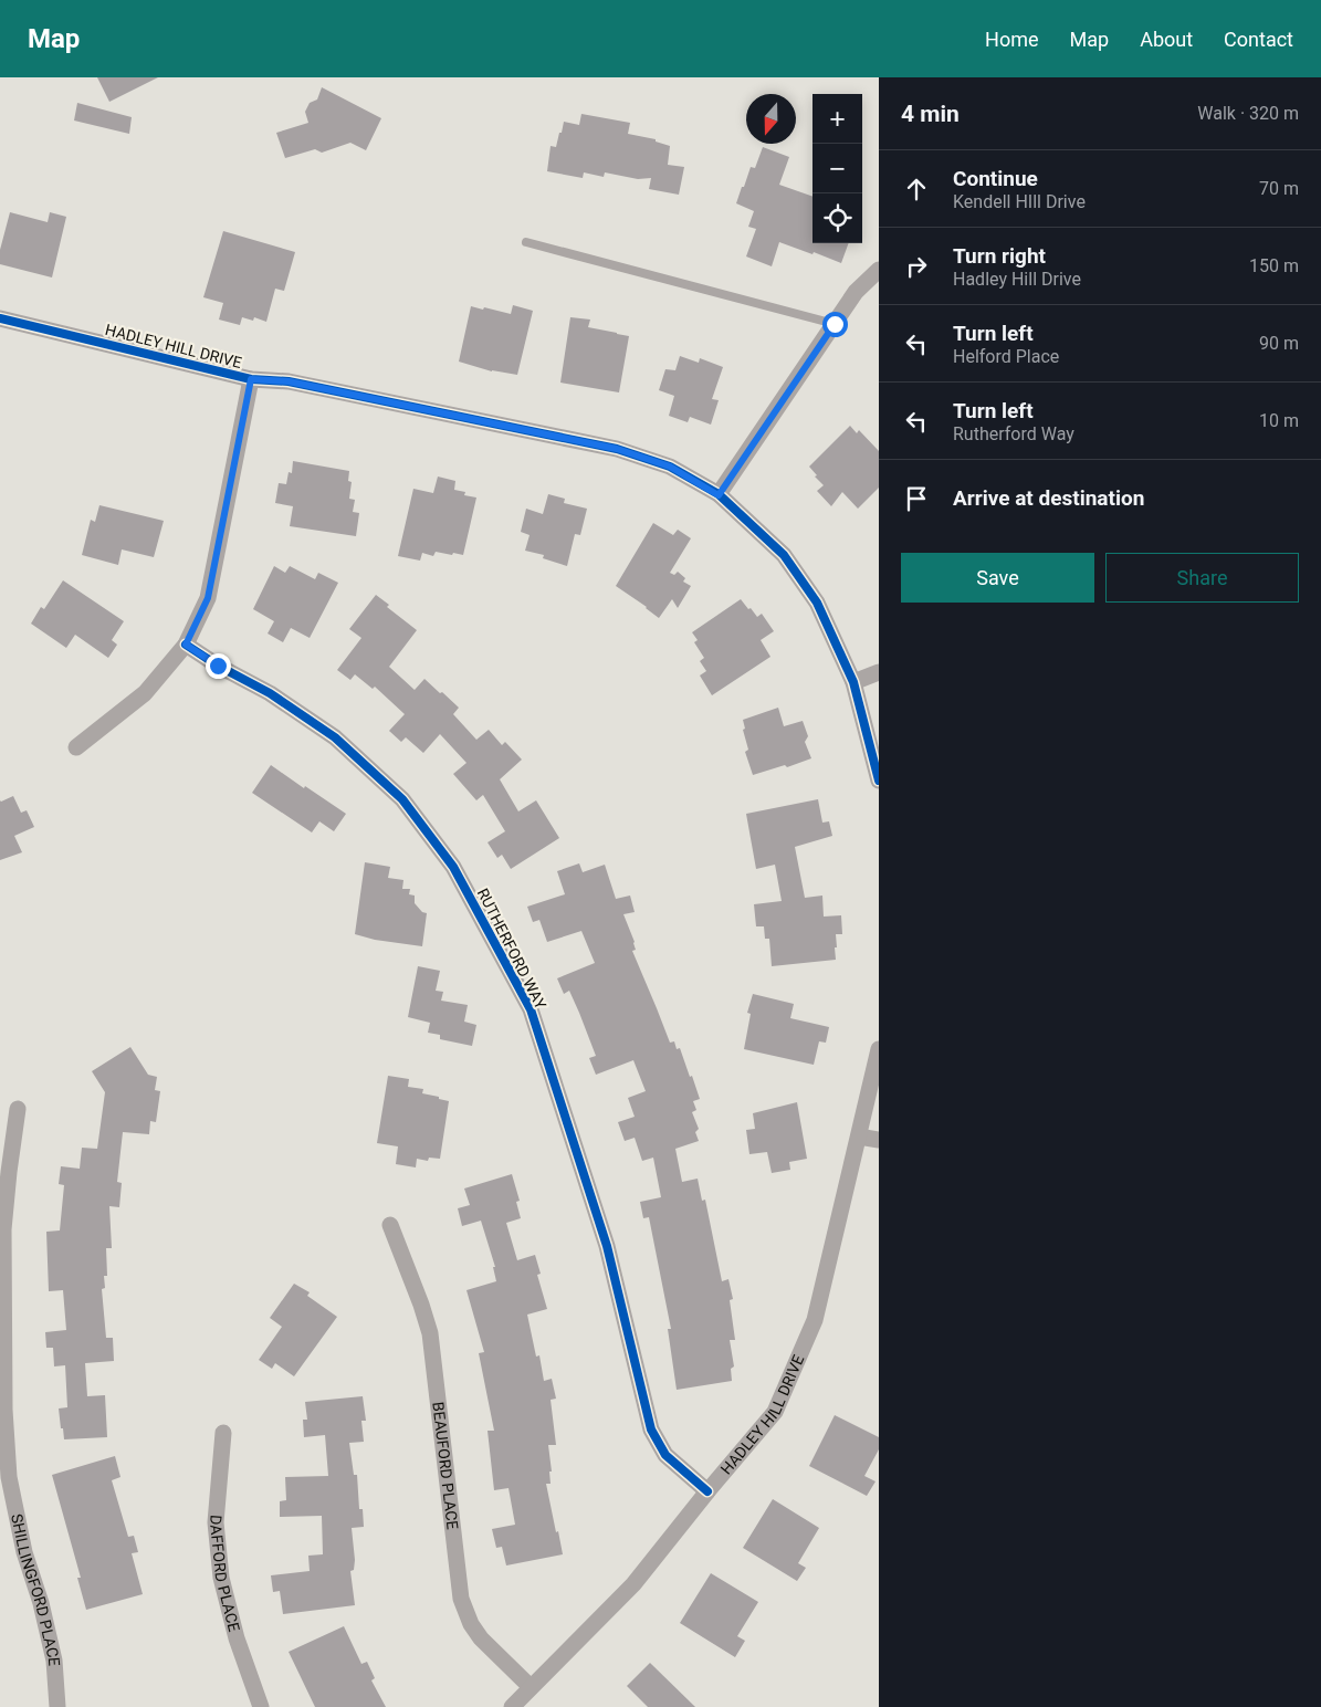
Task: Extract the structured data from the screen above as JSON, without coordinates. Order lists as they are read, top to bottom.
{
  "streets": {
    "street": [
      "HADLEY HILL DRIVE",
      "RUTHERFORD WAY",
      "BEAUFORD PLACE",
      "DAFFORD PLACE",
      "SHILLINGFORD PLACE"
    ]
  },
  "crossings": [
    ["HADLEY HILL DRIVE", "RUTHERFORD WAY"],
    ["HADLEY HILL DRIVE", "BEAUFORD PLACE"]
  ],
  "north": "bottom",
  "page": {
    "header": "Map",
    "nav": [
      "Home",
      "Map",
      "About",
      "Contact"
    ],
    "heading": ["4 min", "Walk · 320 m"],
    "map_buttons": ["+", "−"],
    "list": [
      ["Continue", "Kendell HIll Drive", "70 m"],
      ["Turn right", "Hadley Hill Drive", "150 m"],
      ["Turn left", "Helford Place", "90 m"],
      ["Turn left", "Rutherford Way", "10 m"],
      "Arrive at destination"
    ],
    "buttons": ["Save", "Share"]
  }
}
